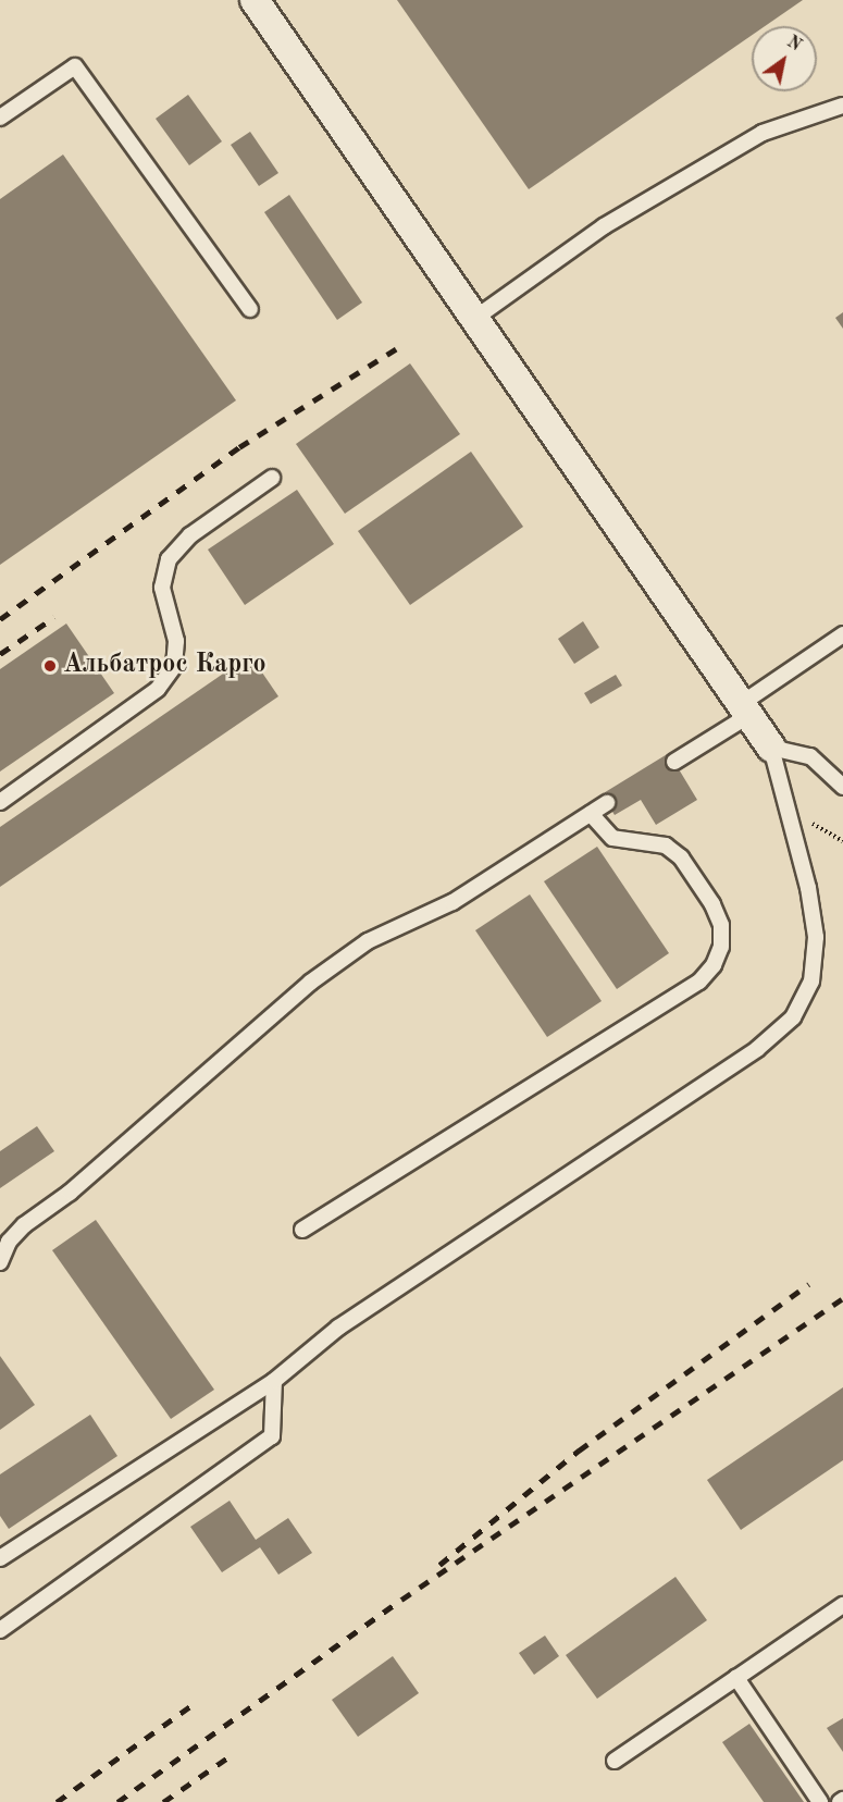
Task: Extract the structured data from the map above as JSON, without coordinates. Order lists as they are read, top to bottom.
{
  "places": ["Альбатрос Карго"],
  "north": "top right"
}
